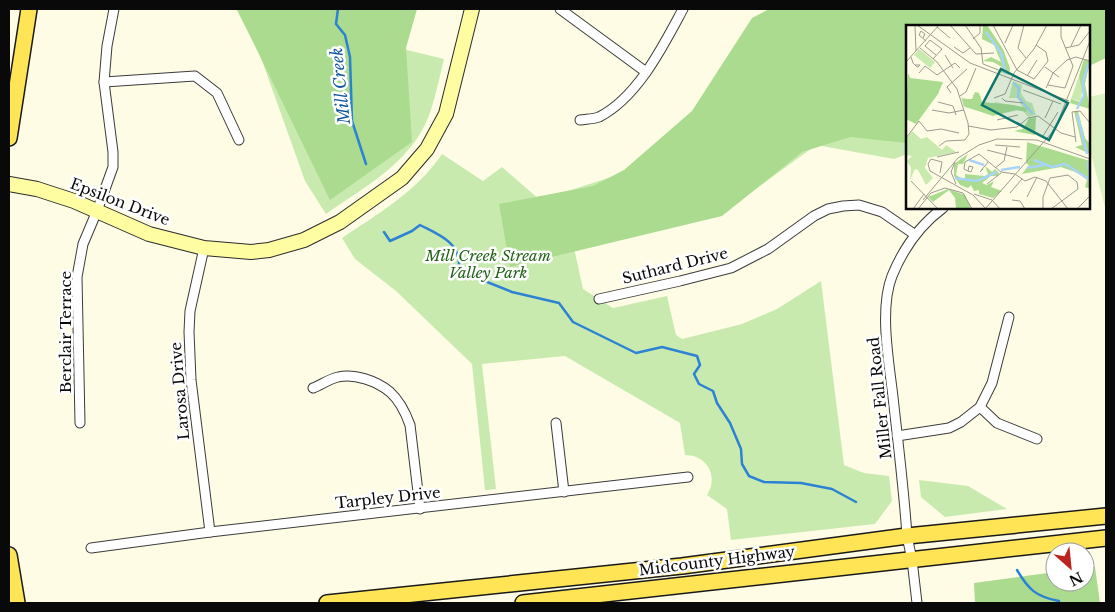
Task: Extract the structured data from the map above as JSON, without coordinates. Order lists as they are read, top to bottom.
{
  "streets": {
    "main road": ["Midcounty Highway"],
    "street": [
      "Epsilon Drive",
      "Suthard Drive",
      "Berclair Terrace",
      "Larosa Drive",
      "Miller Fall Road",
      "Tarpley Drive"
    ]
  },
  "crossings": [
    ["Epsilon Drive", "Berclair Terrace"],
    ["Epsilon Drive", "Larosa Drive"],
    ["Suthard Drive", "Miller Fall Road"],
    ["Larosa Drive", "Tarpley Drive"],
    ["Miller Fall Road", "Midcounty Highway"]
  ],
  "water": ["Mill Creek"],
  "parks": ["Mill Creek Stream Valley Park"],
  "north": "bottom right"
}
